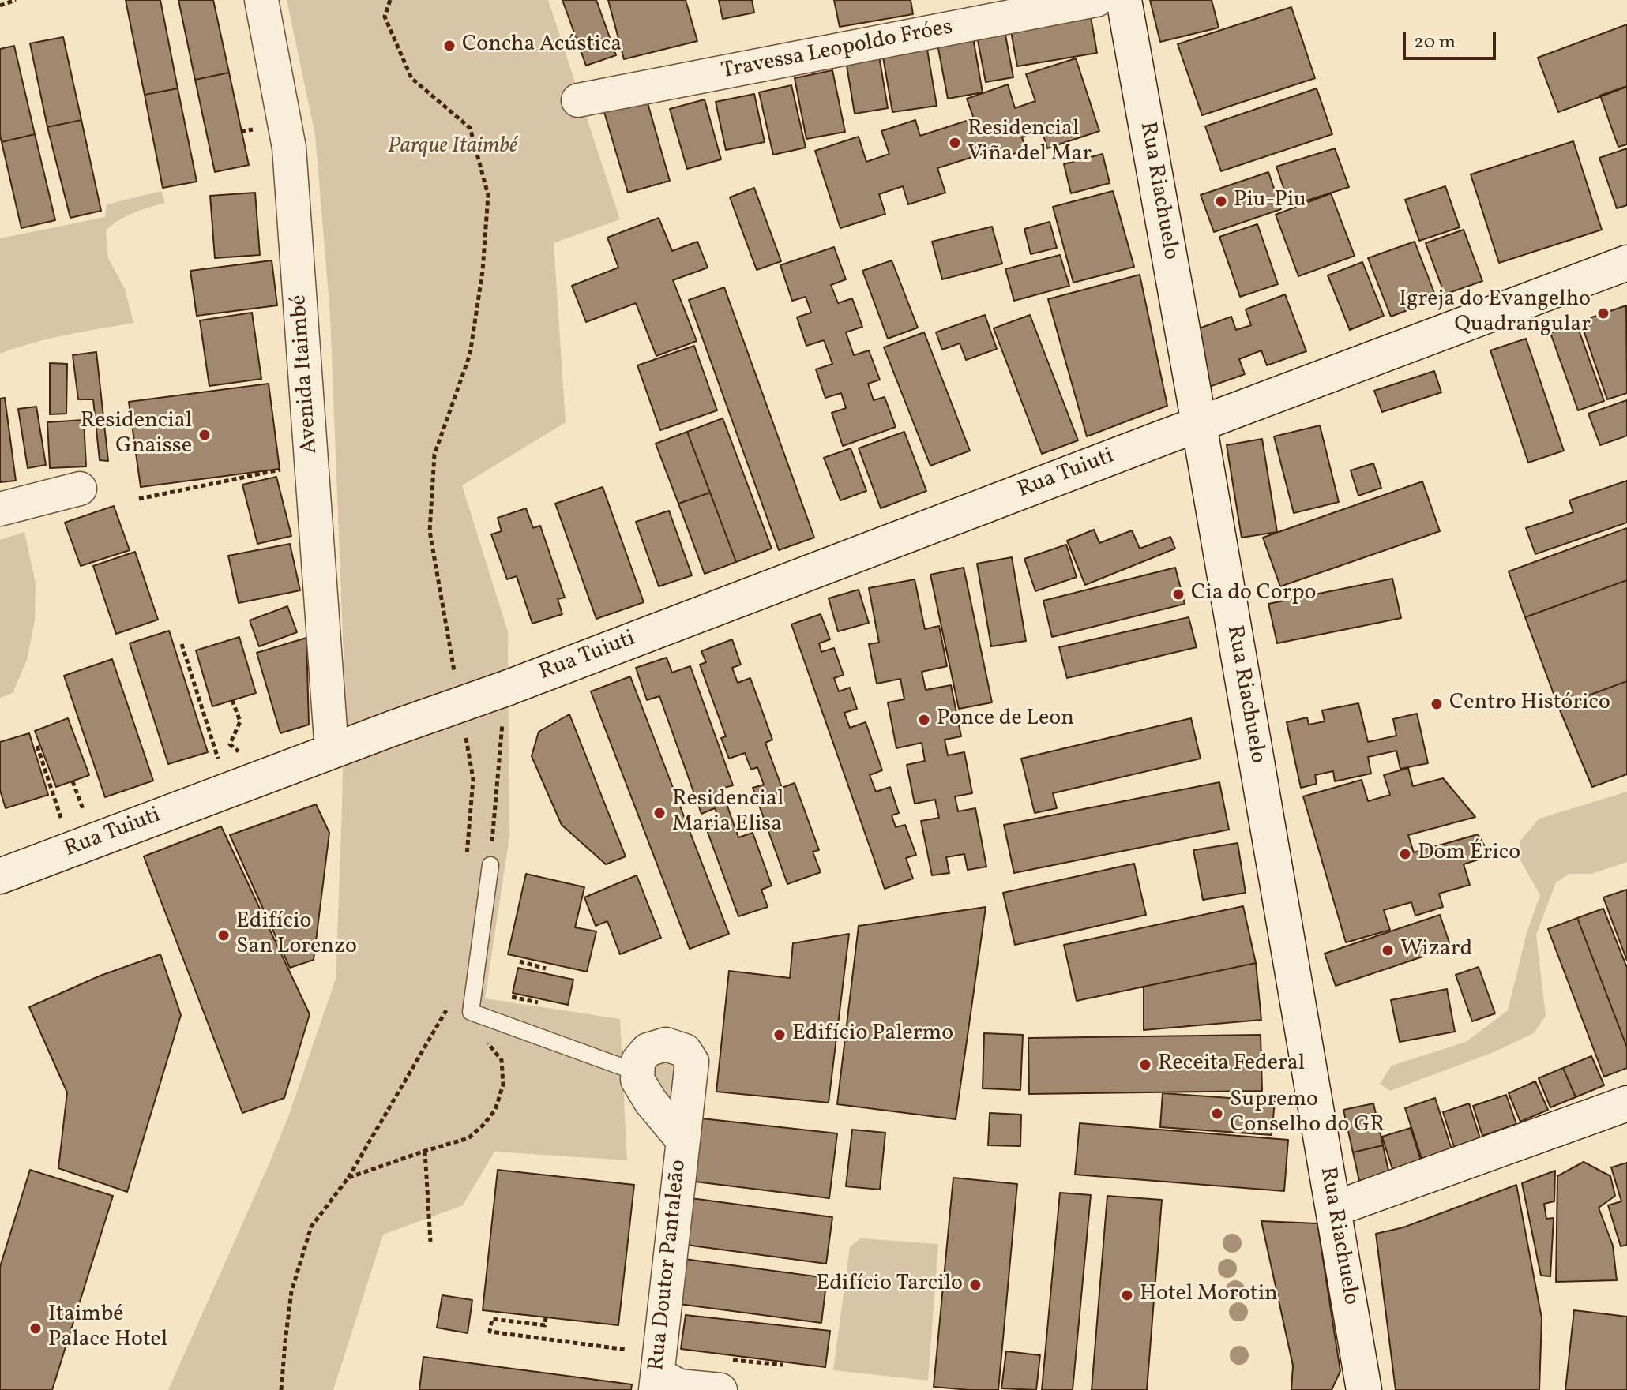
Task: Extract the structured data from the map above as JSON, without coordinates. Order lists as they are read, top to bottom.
{
  "streets": {
    "street": [
      "Travessa Leopoldo Fróes",
      "Rua Riachuelo",
      "Avenida Itaimbé",
      "Rua Tuiuti",
      "Rua Doutor Pantaleão"
    ]
  },
  "crossings": [
    ["Rua Riachuelo", "Rua Tuiuti"],
    ["Avenida Itaimbé", "Rua Tuiuti"]
  ],
  "parks": ["Parque Itaimbé"],
  "places": [
    "Concha Acústica",
    "Residencial Viña del Mar",
    "Piu-Piu",
    "Igreja do Evangelho Quadrangular",
    "Residencial Gnaisse",
    "Cia do Corpo",
    "Centro Histórico",
    "Ponce de Leon",
    "Residencial Maria Elisa",
    "Dom Érico",
    "Edifício San Lorenzo",
    "Wizard",
    "Edifício Palermo",
    "Receita Federal",
    "Supremo Conselho do GR",
    "Edifício Tarcilo",
    "Hotel Morotin",
    "Itaimbé Palace Hotel"
  ],
  "scale_bar": "20 m"
}
